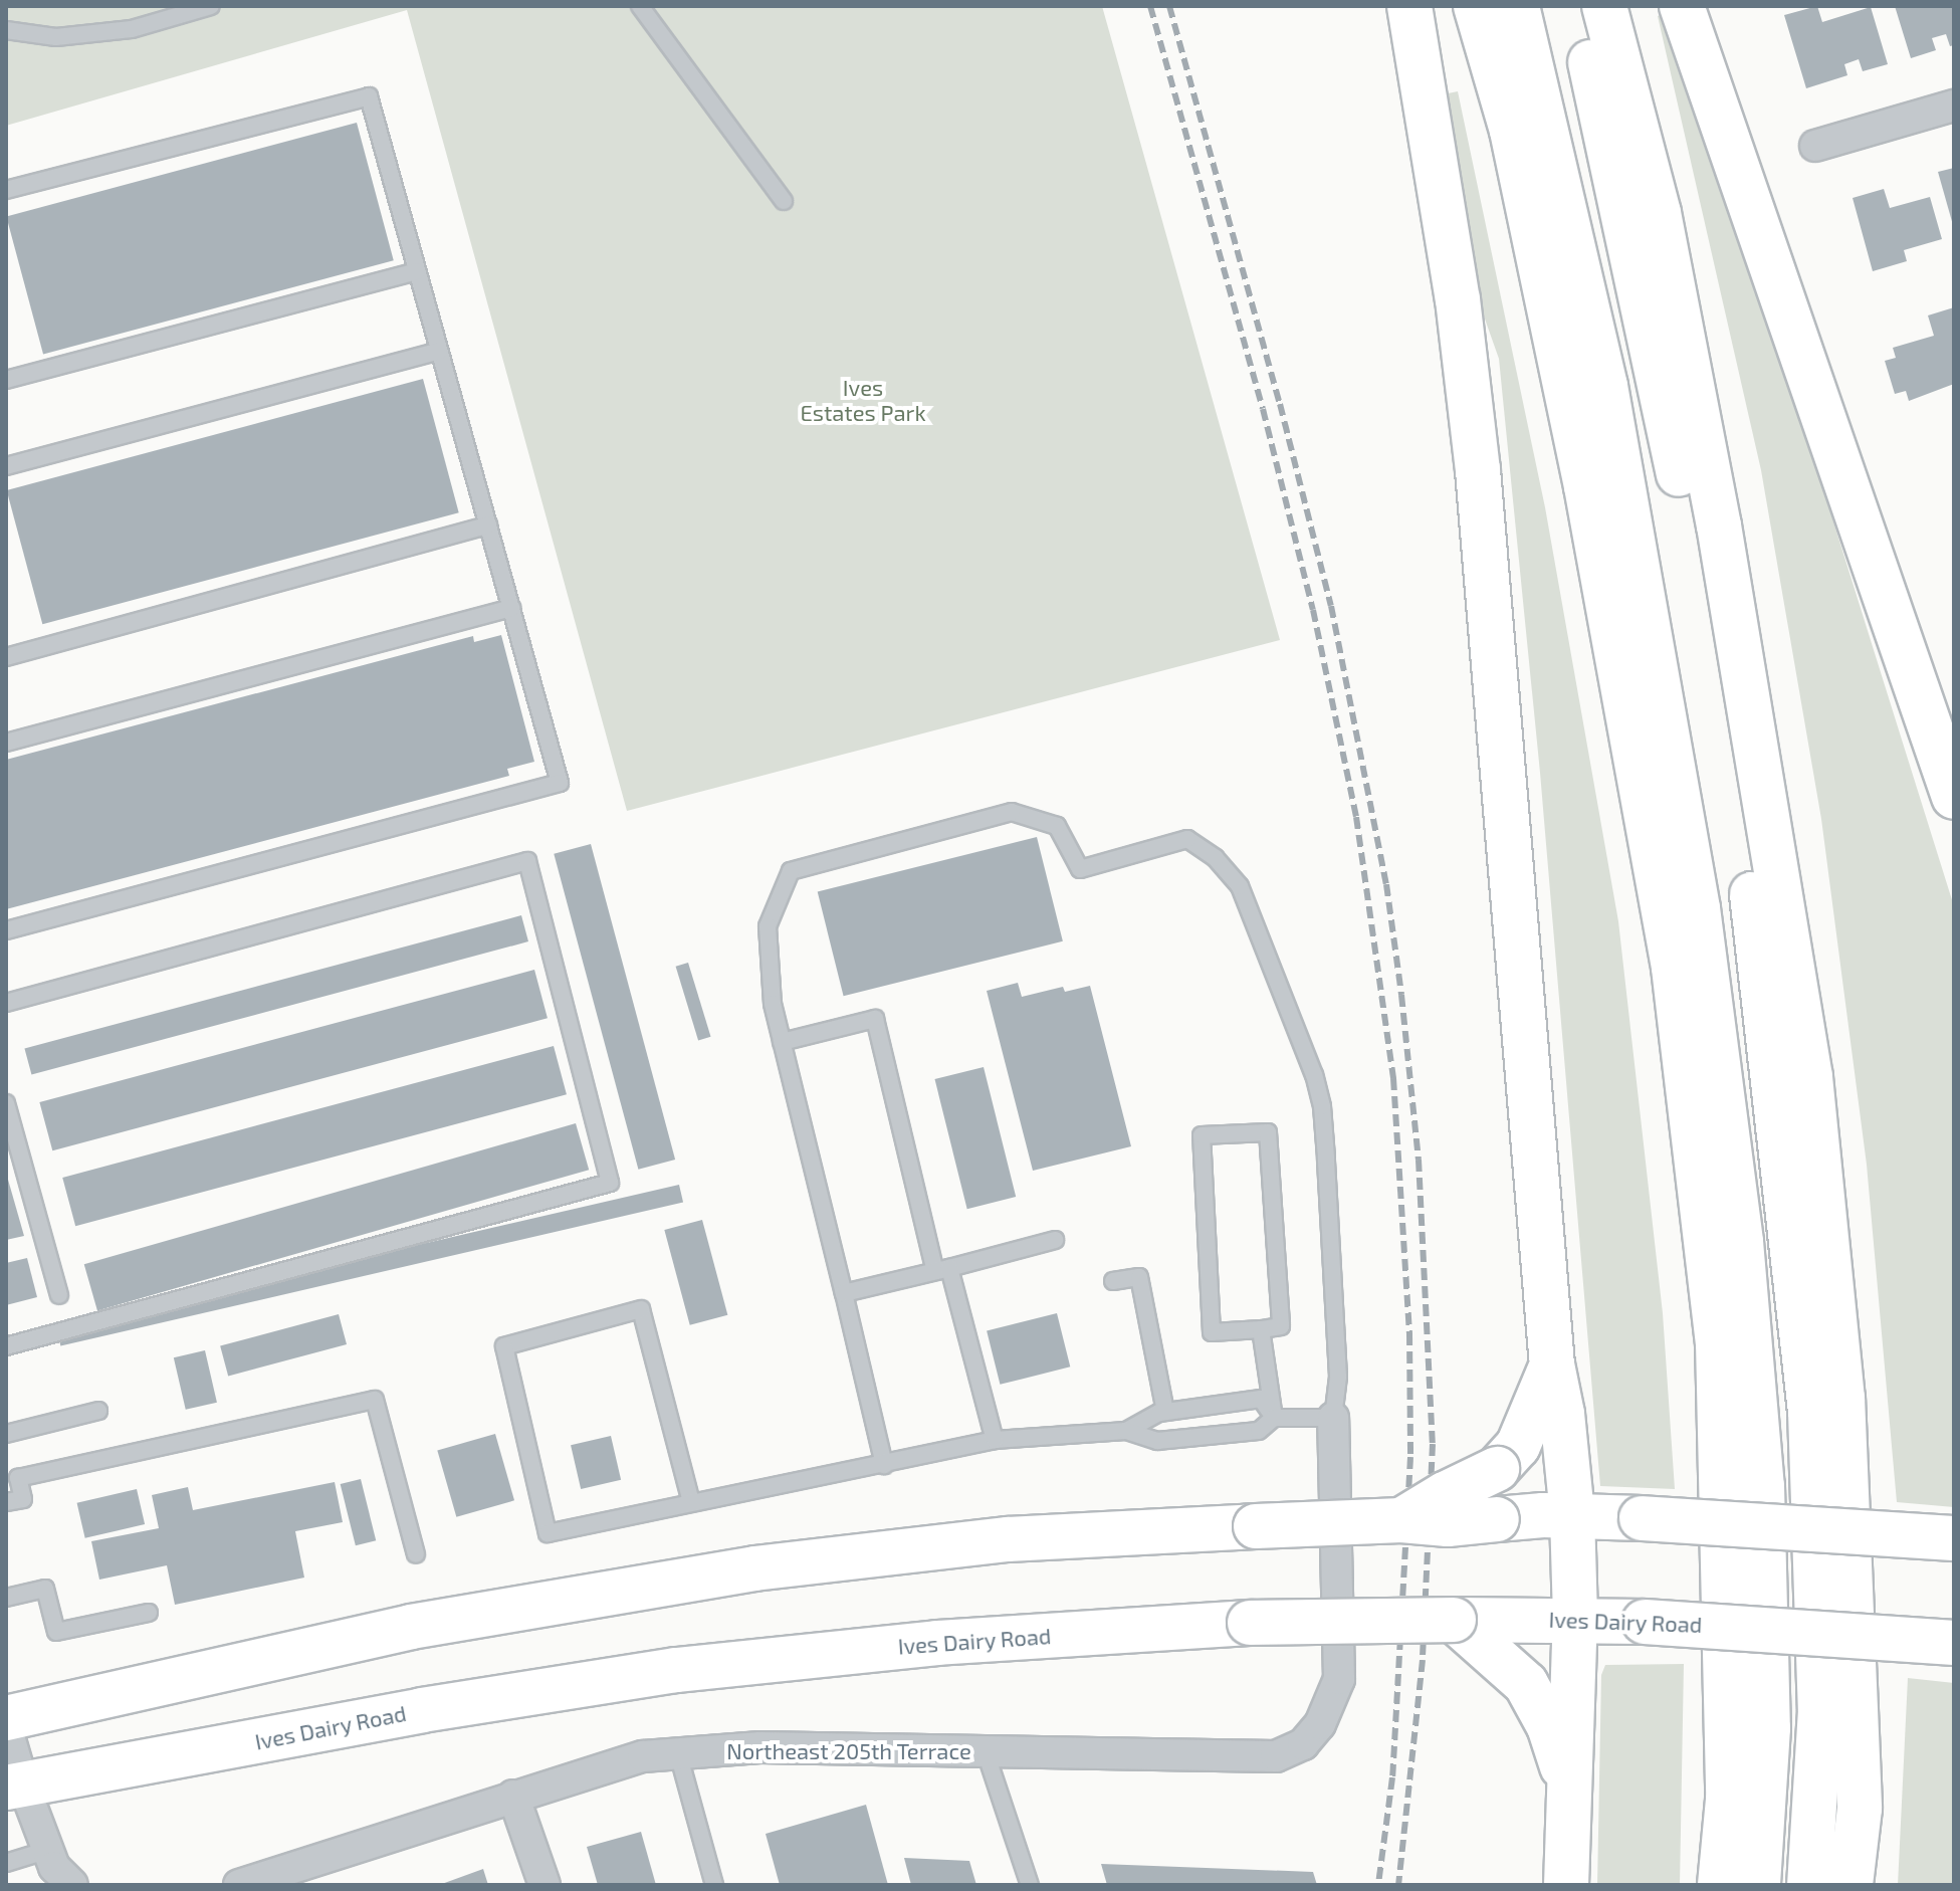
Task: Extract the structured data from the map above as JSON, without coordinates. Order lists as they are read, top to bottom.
{
  "streets": {
    "main road": ["Ives Dairy Road"],
    "street": ["Northeast 205th Terrace"]
  },
  "parks": ["Ives Estates Park"]
}
